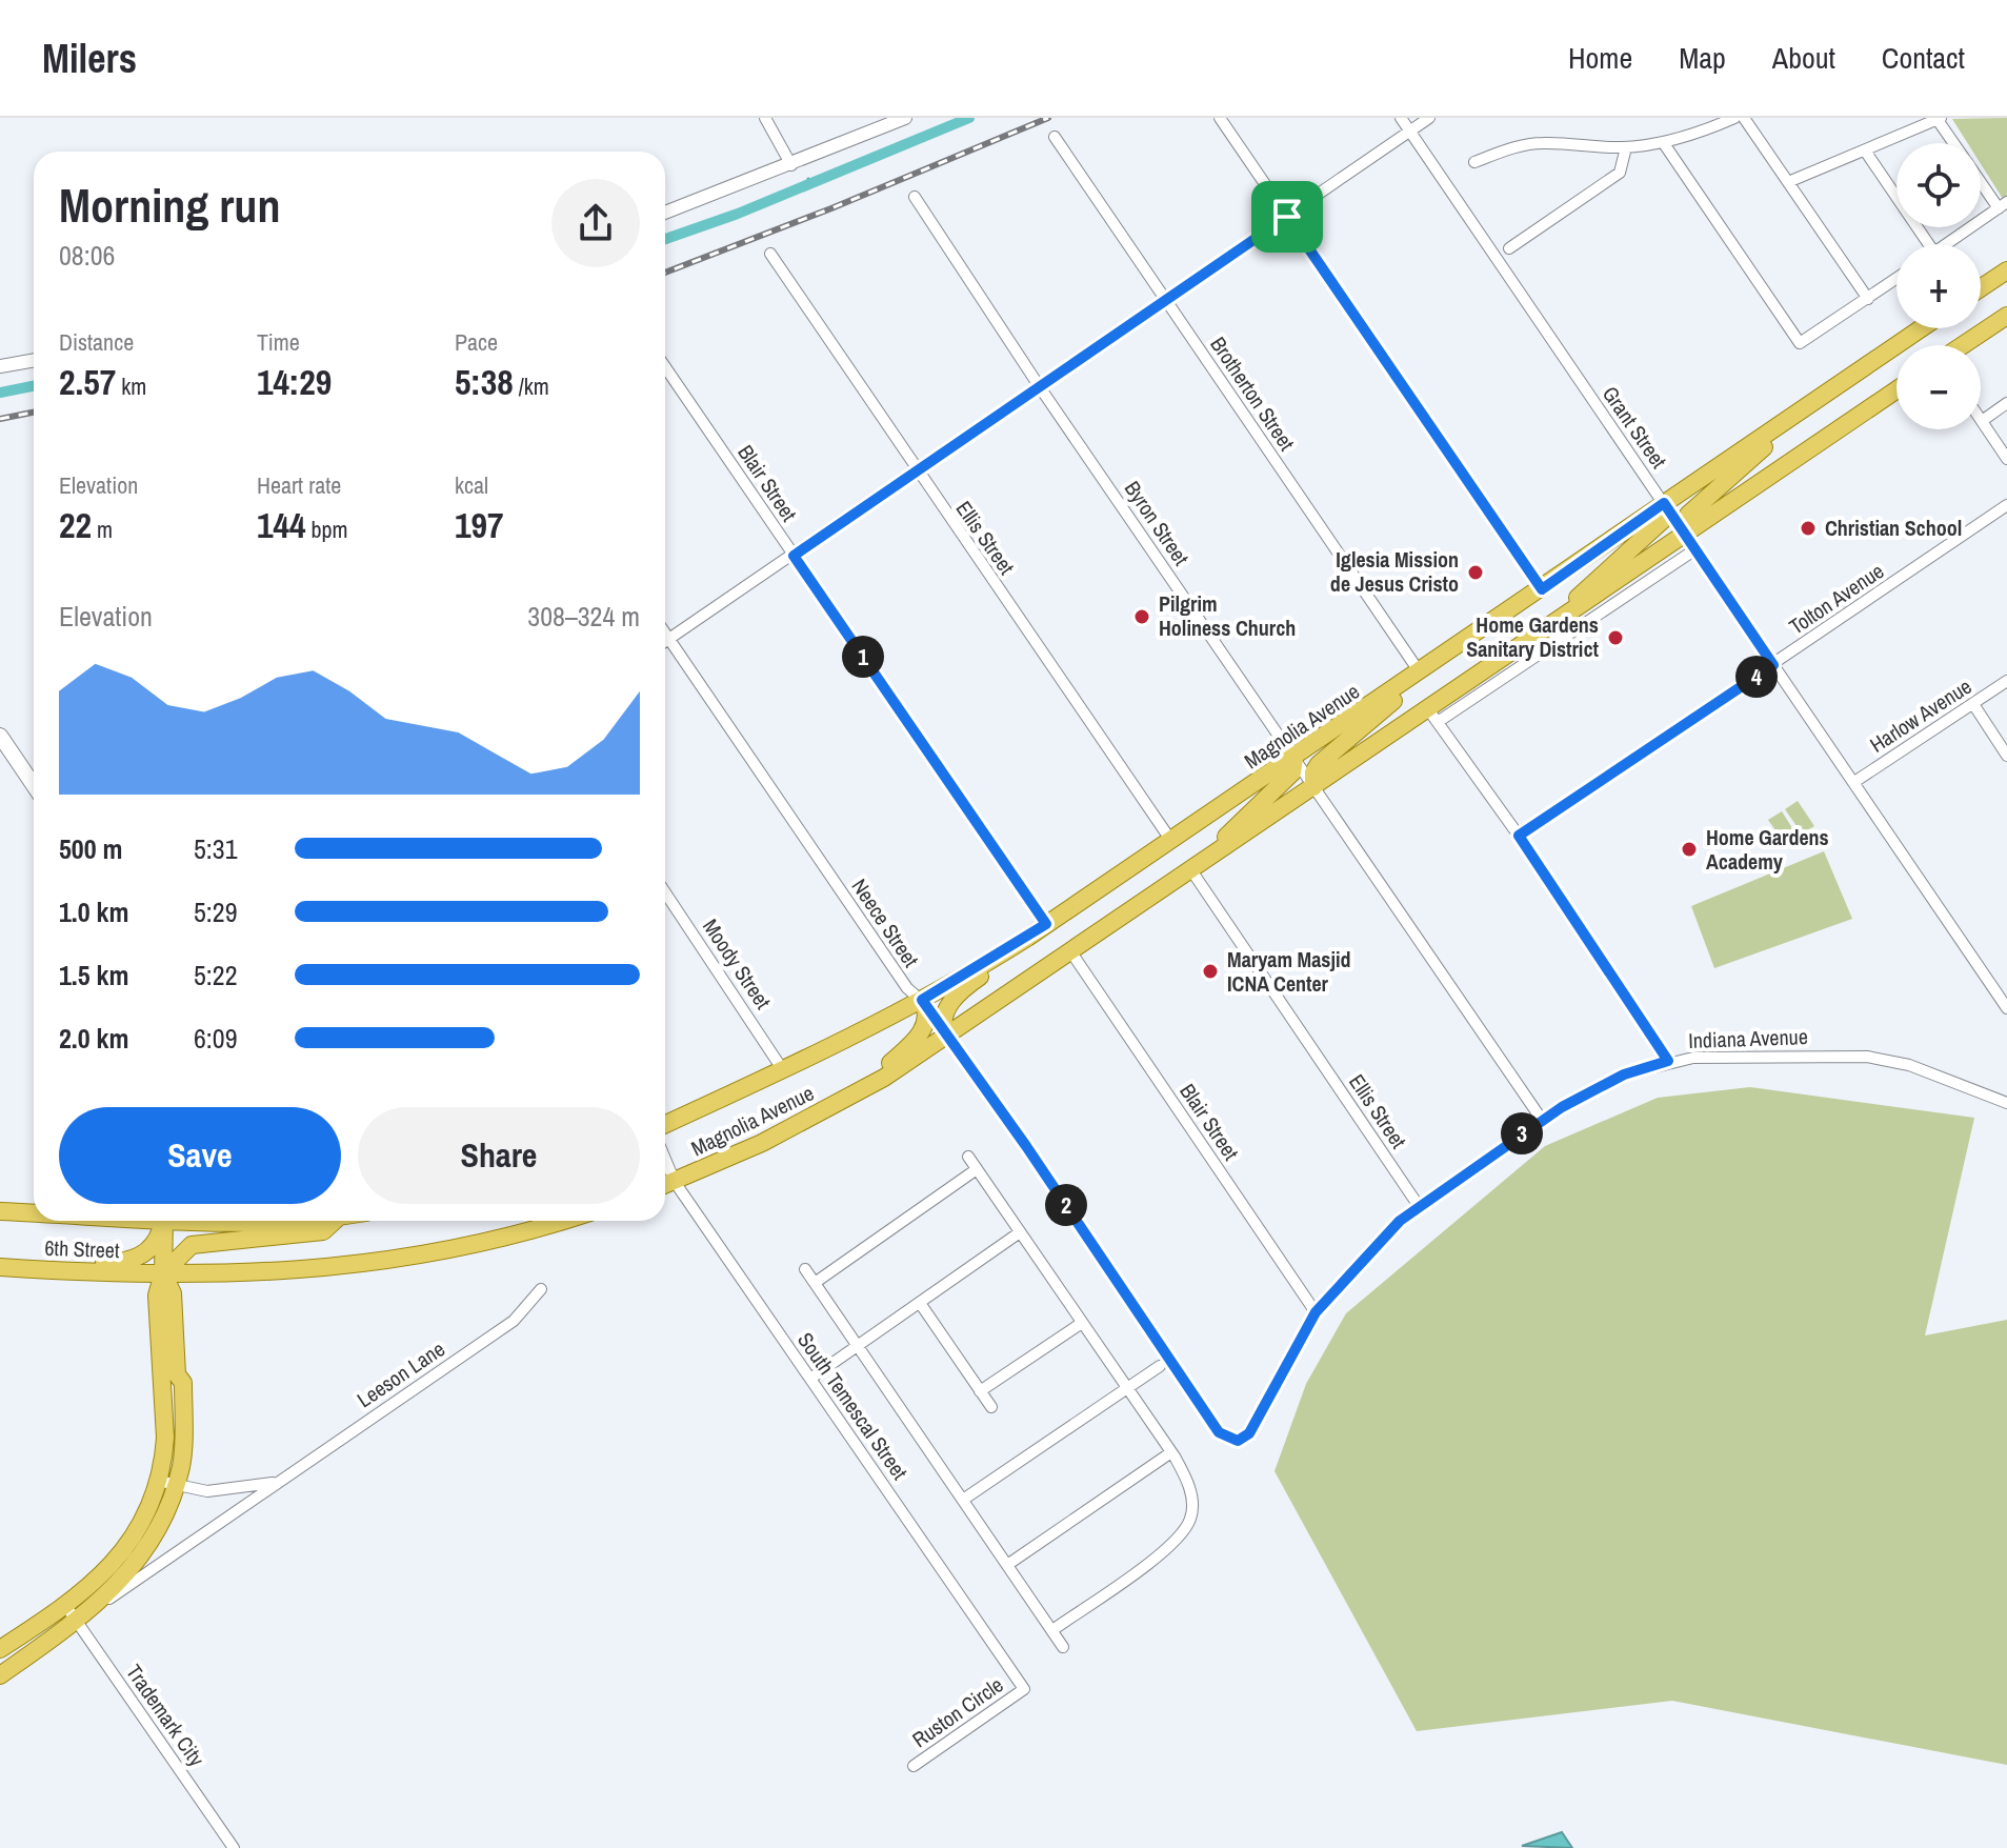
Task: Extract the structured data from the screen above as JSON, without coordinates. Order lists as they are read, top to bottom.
{
  "streets": {
    "main road": ["Magnolia Avenue", "6th Street"],
    "street": [
      "Brotherton Street",
      "Grant Street",
      "Blair Street",
      "Byron Street",
      "Ellis Street",
      "Tolton Avenue",
      "Harlow Avenue",
      "Neece Street",
      "Moody Street",
      "Indiana Avenue",
      "Leeson Lane",
      "South Temescal Street",
      "Ruston Circle",
      "Trademark City"
    ]
  },
  "crossings": [
    ["Brotherton Street", "Magnolia Avenue"],
    ["Grant Street", "Tolton Avenue"],
    ["Grant Street", "Harlow Avenue"],
    ["Grant Street", "Magnolia Avenue"],
    ["Blair Street", "Magnolia Avenue"],
    ["Blair Street", "Indiana Avenue"],
    ["Byron Street", "Magnolia Avenue"],
    ["Byron Street", "Indiana Avenue"],
    ["Ellis Street", "Magnolia Avenue"],
    ["Ellis Street", "Indiana Avenue"],
    ["Magnolia Avenue", "Neece Street"],
    ["Magnolia Avenue", "Moody Street"],
    ["Magnolia Avenue", "South Temescal Street"],
    ["Neece Street", "Indiana Avenue"],
    ["Leeson Lane", "Trademark City"],
    ["South Temescal Street", "Ruston Circle"]
  ],
  "places": [
    "Christian School",
    "Iglesia Mission de Jesus Cristo",
    "Pilgrim Holiness Church",
    "Home Gardens Sanitary District",
    "Home Gardens Academy",
    "Maryam Masjid ICNA Center"
  ],
  "page": {
    "header": "Milers",
    "nav": [
      "Home",
      "Map",
      "About",
      "Contact"
    ],
    "map_buttons": ["+", "−"],
    "heading": ["Morning run", "08:06"],
    "stats": [
      ["Distance", "2.57 km"],
      ["Time", "14:29"],
      ["Pace", "5:38 /km"],
      ["Elevation", "22 m"],
      ["Heart rate", "144 bpm"],
      ["kcal", "197"]
    ],
    "chart": ["Elevation", "308–324 m"],
    "pins": [
      "1",
      "4",
      "3",
      "2"
    ],
    "list": [
      {
        "name": "500 m",
        "note": "5:31"
      },
      {
        "name": "1.0 km",
        "note": "5:29"
      },
      {
        "name": "1.5 km",
        "note": "5:22"
      },
      {
        "name": "2.0 km",
        "note": "6:09"
      }
    ],
    "buttons": ["Save", "Share"]
  }
}
